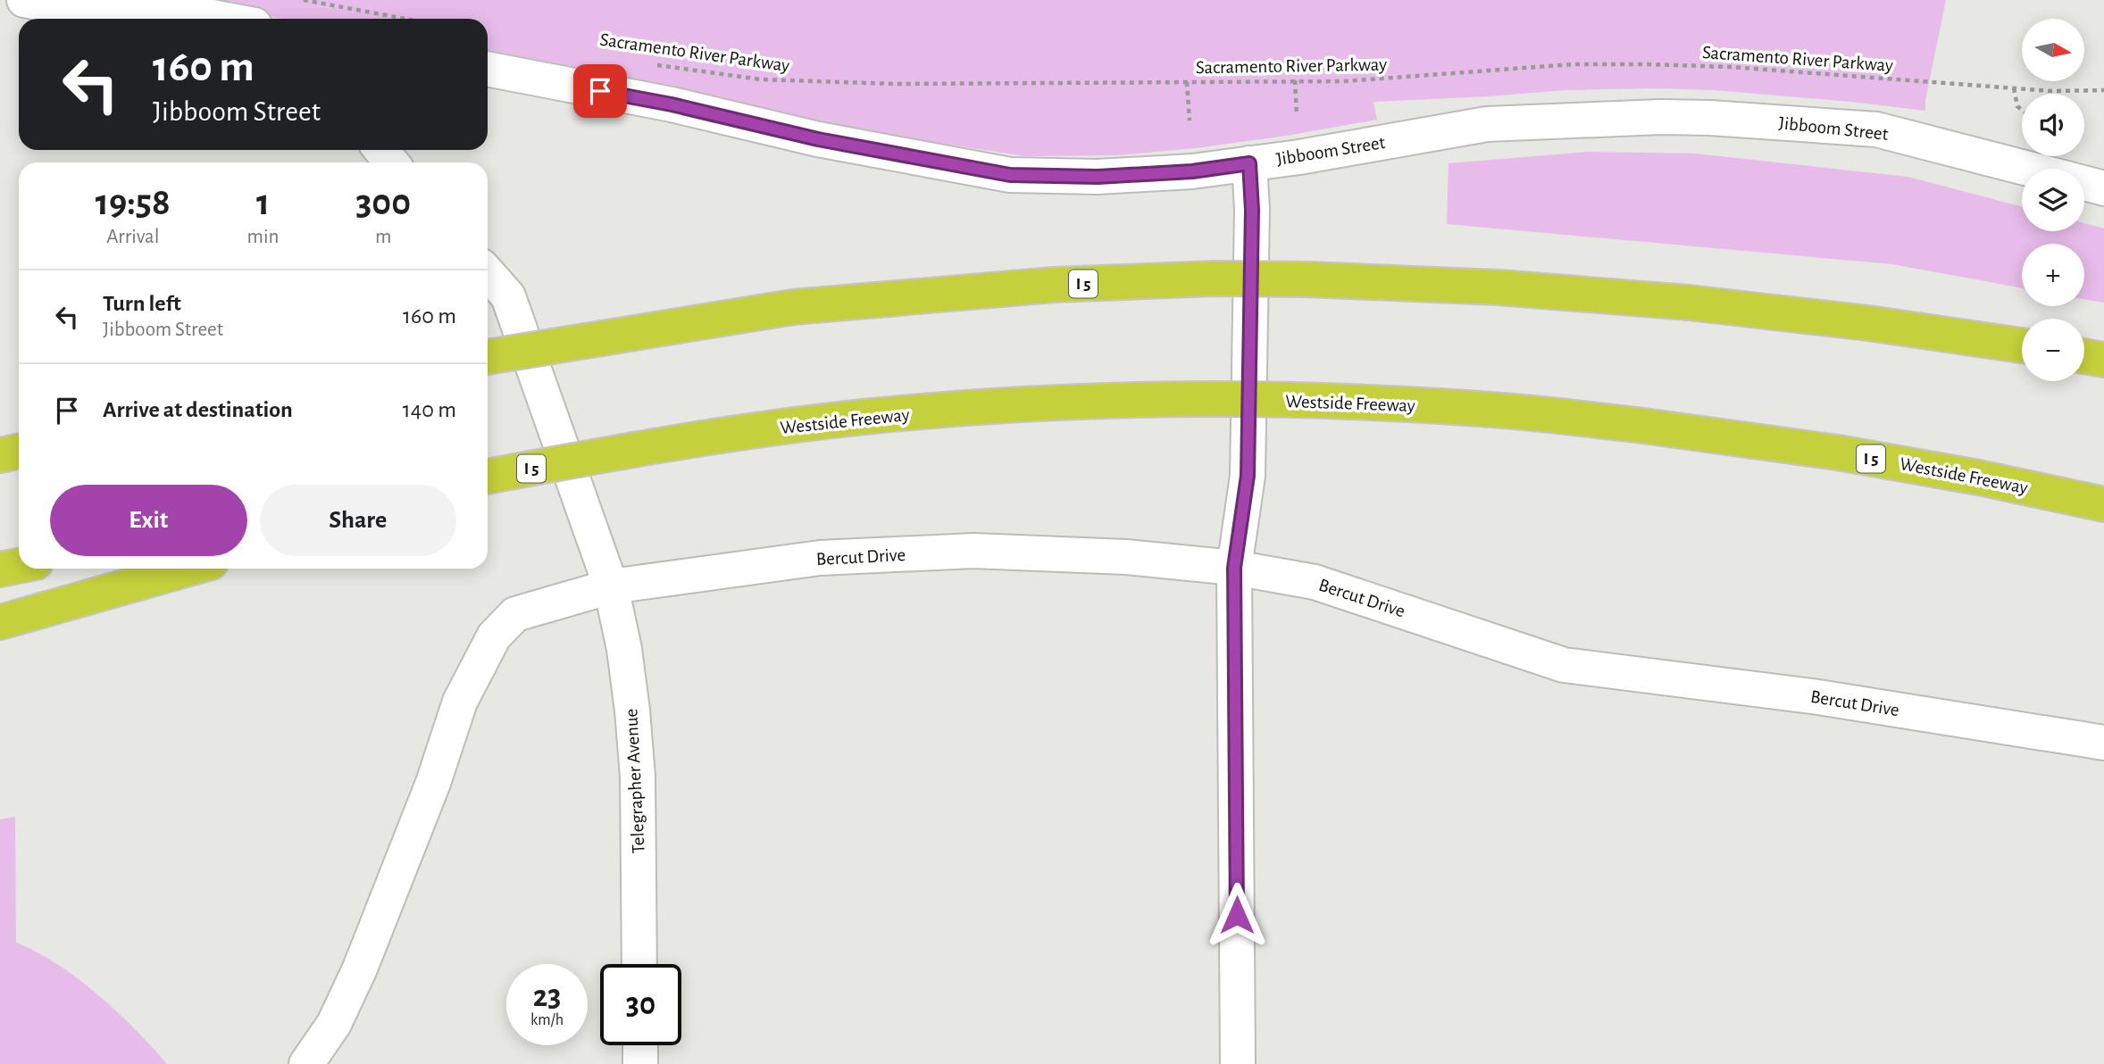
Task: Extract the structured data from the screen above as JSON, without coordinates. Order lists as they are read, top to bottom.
{
  "streets": {
    "highway": ["I 5", "Westside Freeway"],
    "street": ["Jibboom Street", "Bercut Drive", "Telegrapher Avenue"],
    "path": ["Sacramento River Parkway"]
  },
  "crossings": [
    ["Bercut Drive", "Telegrapher Avenue"]
  ],
  "north": "right",
  "page": {
    "map_buttons": ["+", "−"],
    "turn": ["160 m", "Jibboom Street"],
    "eta": [
      "19:58",
      "Arrival",
      "1",
      "min",
      "300",
      "m"
    ],
    "list": [
      {
        "name": "Turn left",
        "note": "Jibboom Street",
        "value": "160 m"
      },
      {
        "name": "Arrive at destination",
        "value": "140 m"
      }
    ],
    "buttons": ["Exit", "Share"],
    "speed": "23 km/h",
    "limit": "30"
  }
}
